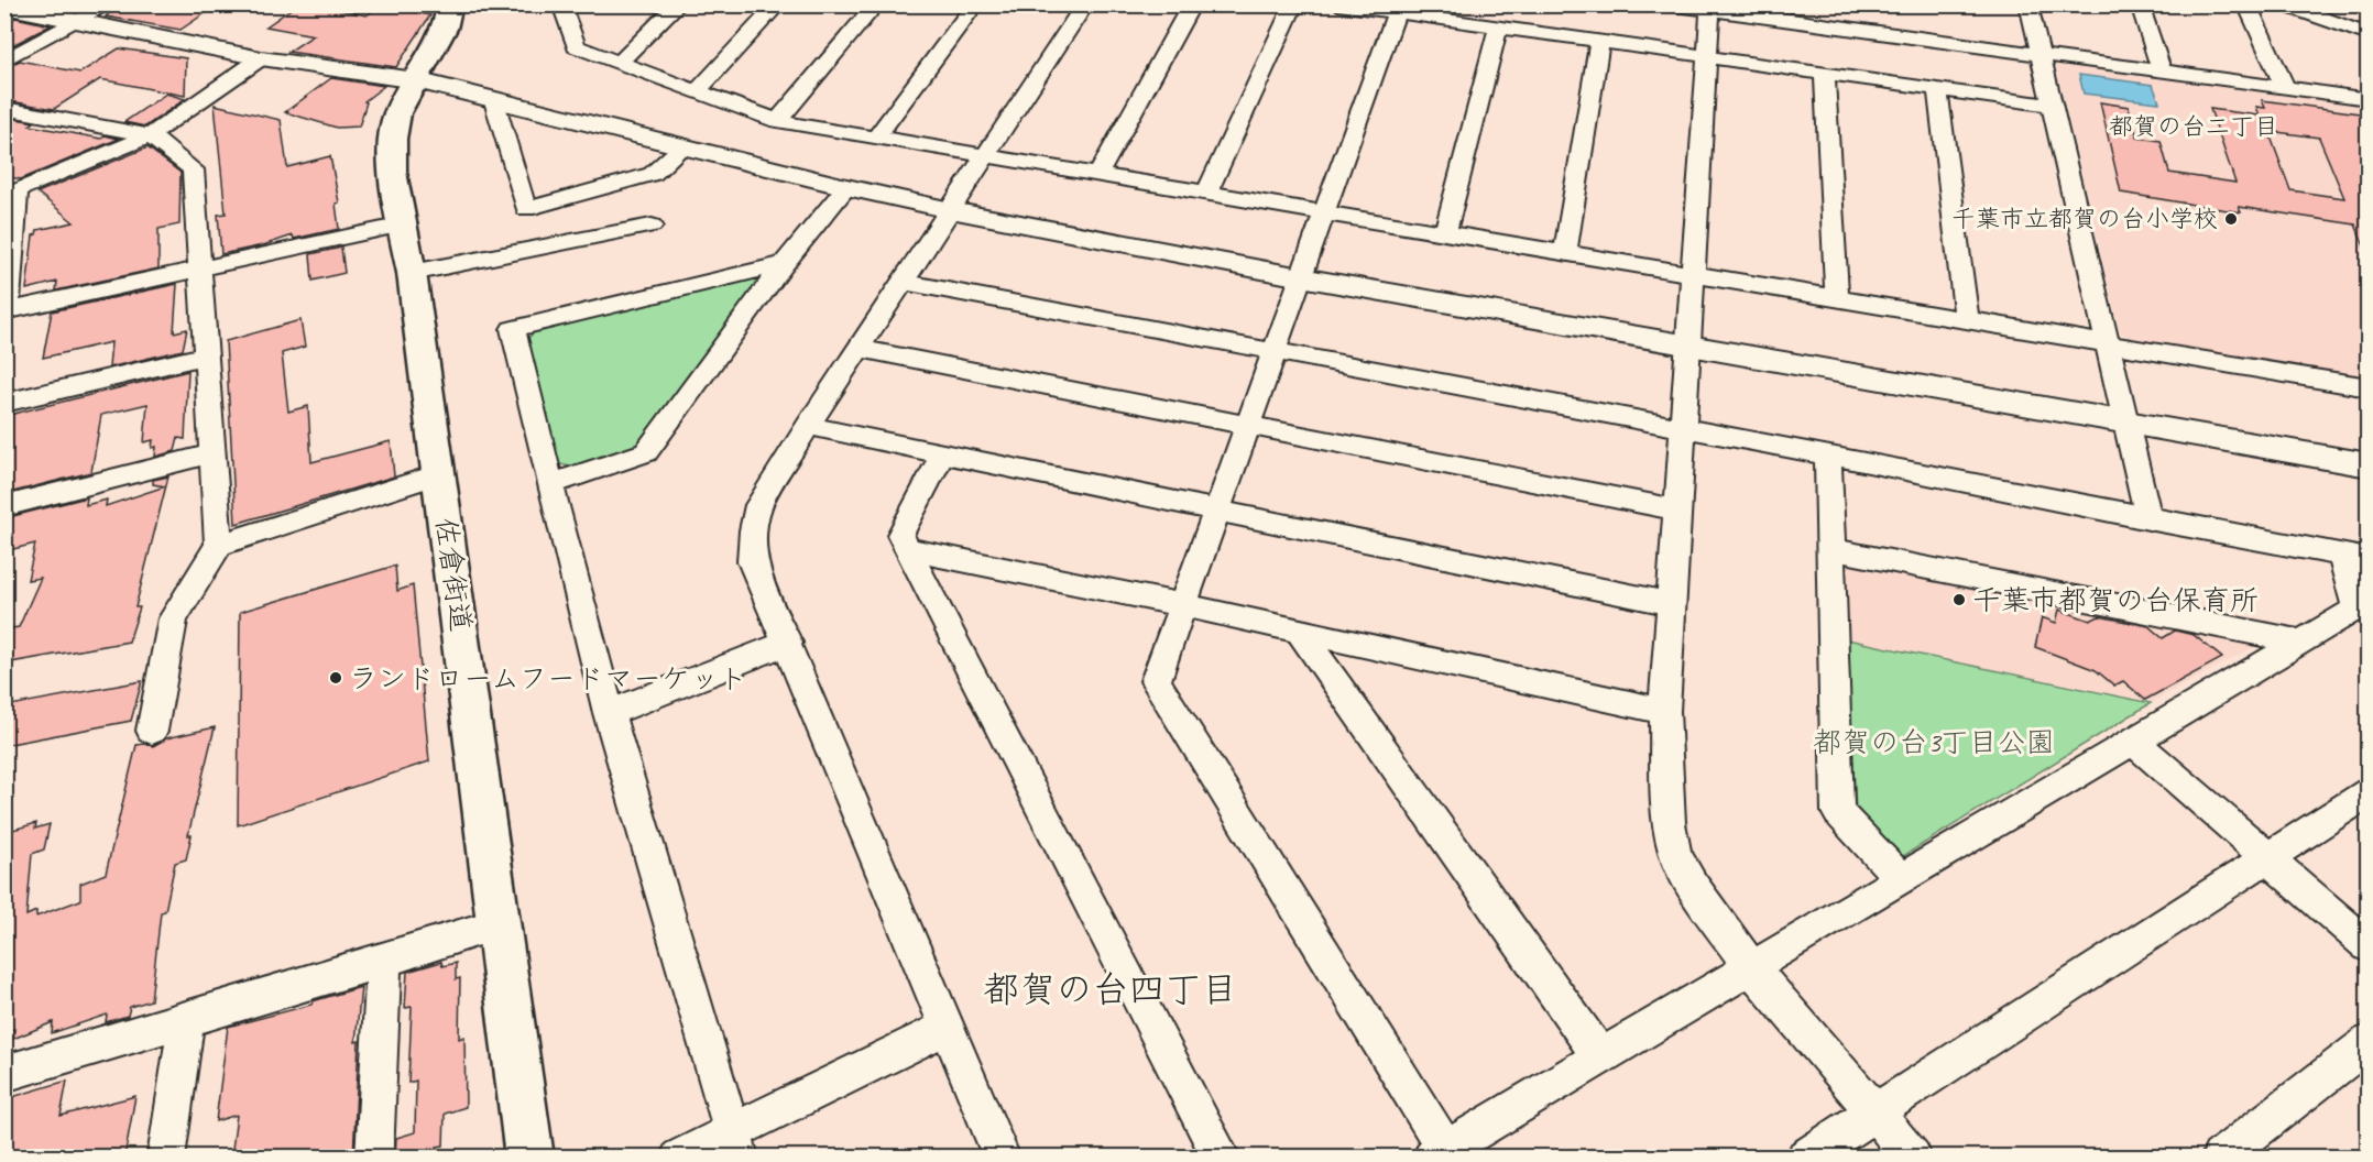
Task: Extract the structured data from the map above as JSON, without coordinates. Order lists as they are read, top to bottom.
{
  "streets": {
    "main road": ["佐倉街道"]
  },
  "districts": ["都賀の台二丁目", "都賀の台四丁目"],
  "parks": ["都賀の台3丁目公園"],
  "places": ["千葉市立都賀の台小学校", "千葉市都賀の台保育所", "ランドロームフードマーケット"]
}
